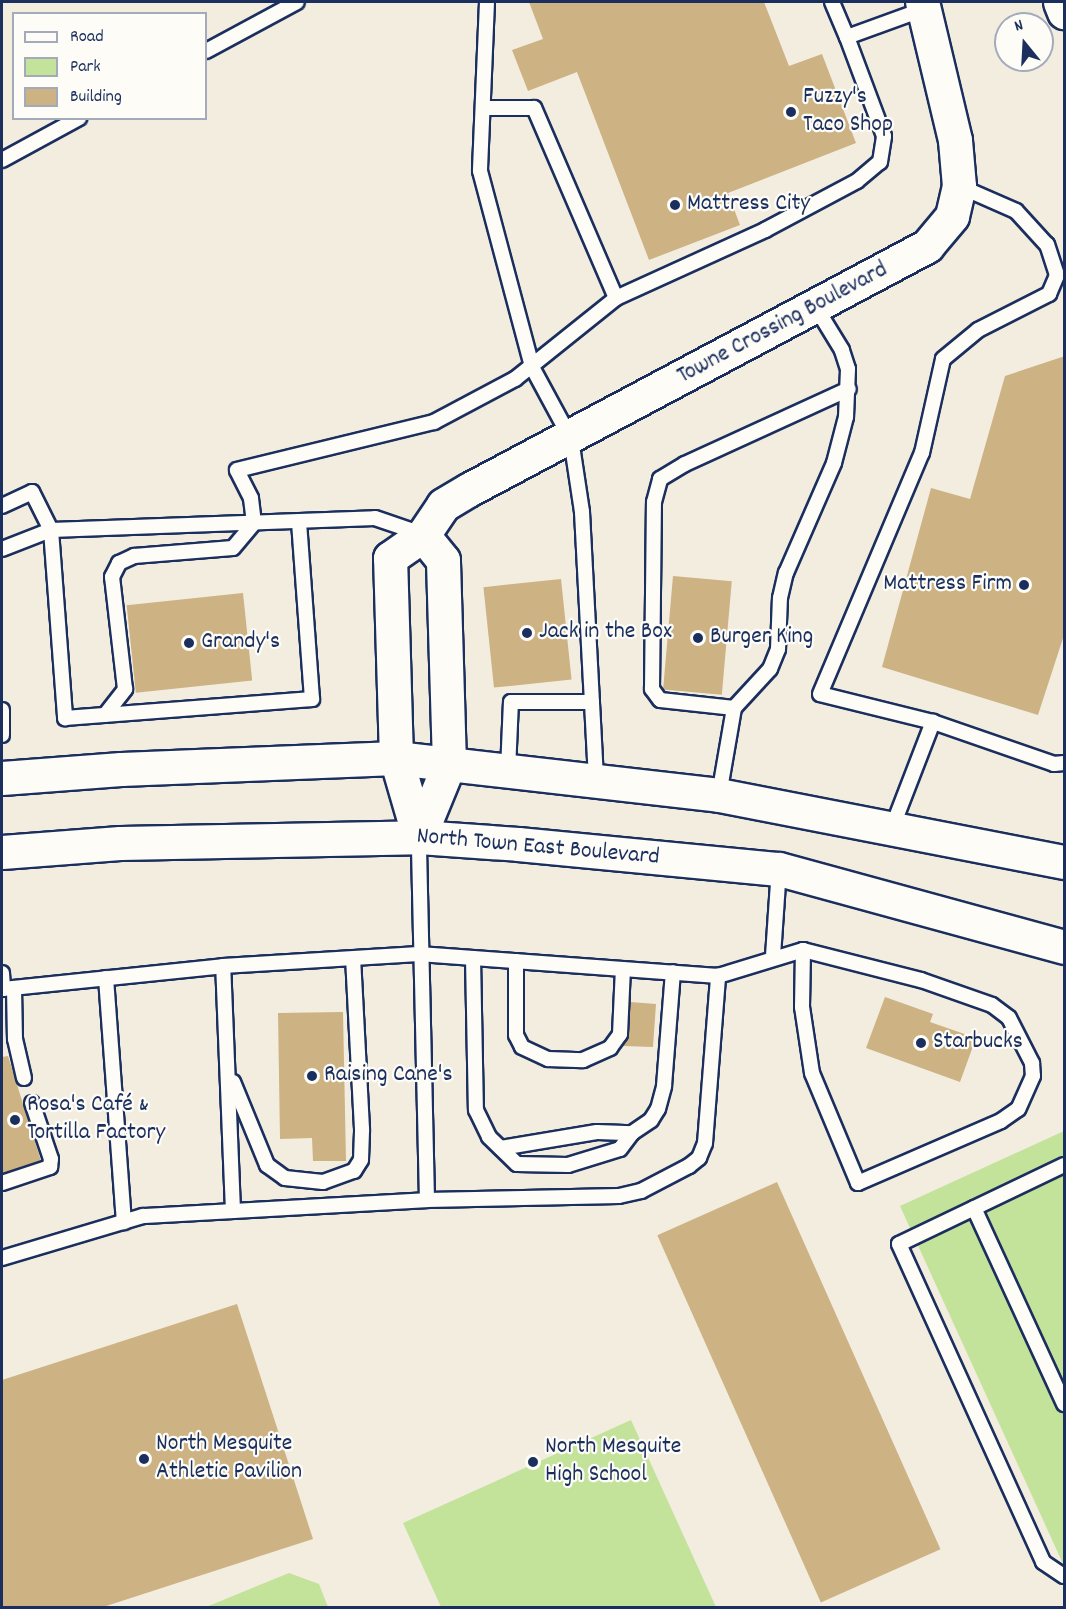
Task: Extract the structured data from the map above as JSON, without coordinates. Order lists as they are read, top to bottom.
{
  "streets": {
    "main road": ["Towne Crossing Boulevard", "North Town East Boulevard"]
  },
  "crossings": [
    ["Towne Crossing Boulevard", "North Town East Boulevard"]
  ],
  "places": [
    "Fuzzy's Taco Shop",
    "Mattress City",
    "Mattress Firm",
    "Jack in the Box",
    "Burger King",
    "Grandy's",
    "Starbucks",
    "Raising Cane's",
    "Rosa's Café & Tortilla Factory",
    "North Mesquite Athletic Pavilion",
    "North Mesquite High School"
  ],
  "legend": ["Road", "Park", "Building"],
  "north": "top"
}
